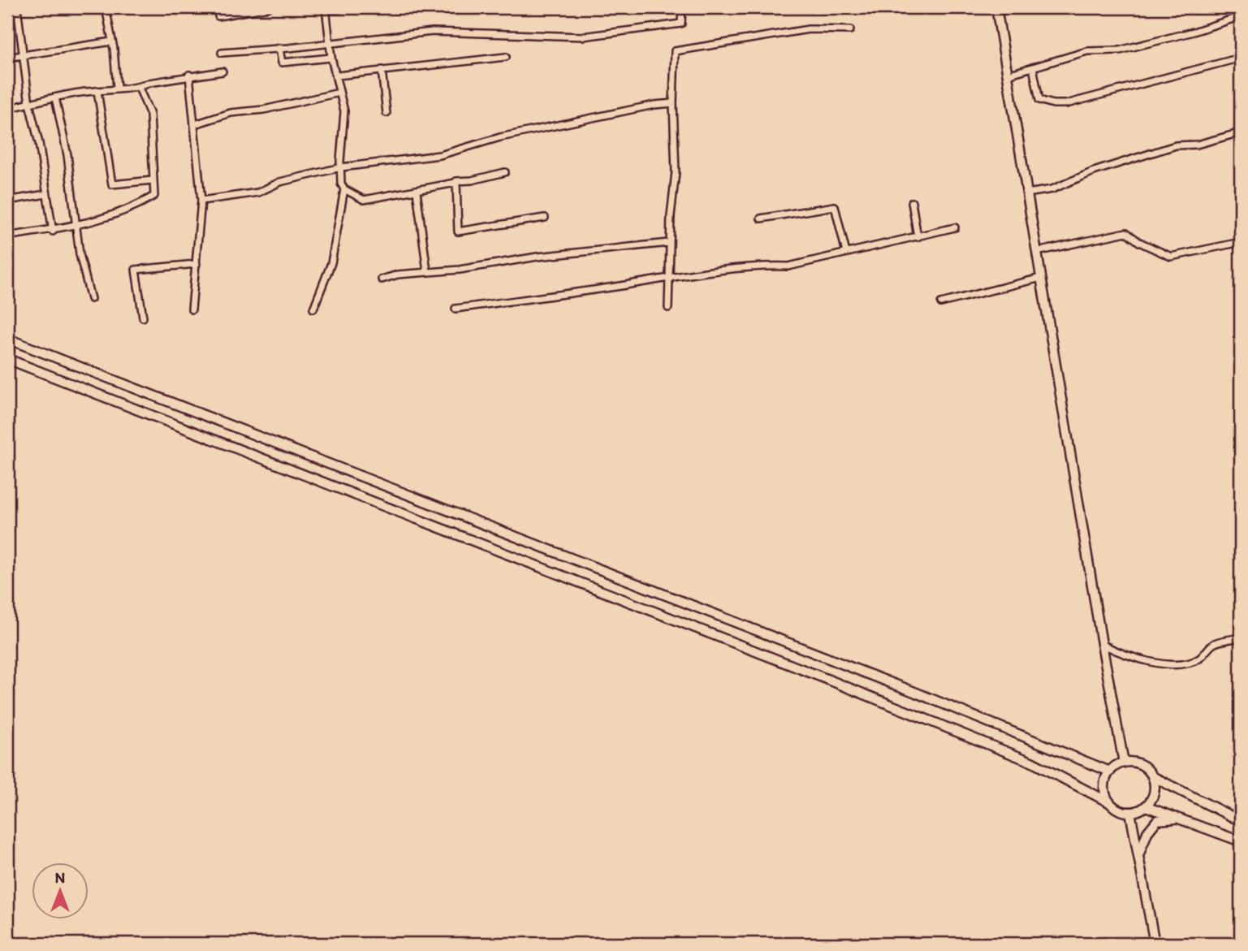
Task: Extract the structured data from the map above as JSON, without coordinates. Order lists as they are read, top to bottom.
{
  "north": "top"
}
